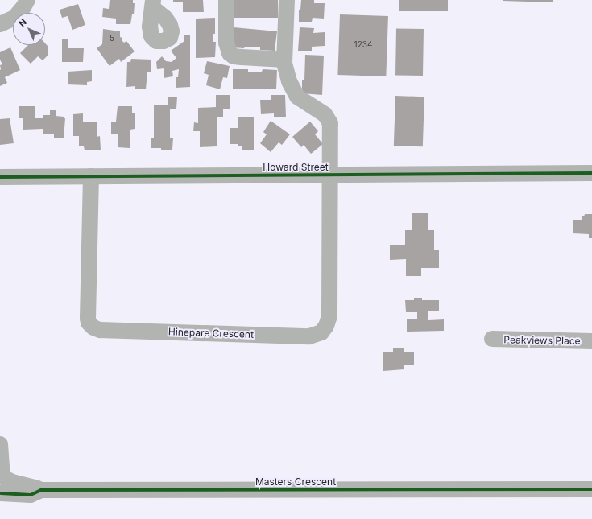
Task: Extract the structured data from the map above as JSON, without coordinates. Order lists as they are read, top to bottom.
{
  "streets": {
    "street": [
      "Howard Street",
      "Hinepare Crescent",
      "Peakviews Place",
      "Masters Crescent"
    ]
  },
  "crossings": [
    ["Howard Street", "Hinepare Crescent"]
  ],
  "house_numbers": ["5", "1234"],
  "north": "top left"
}
